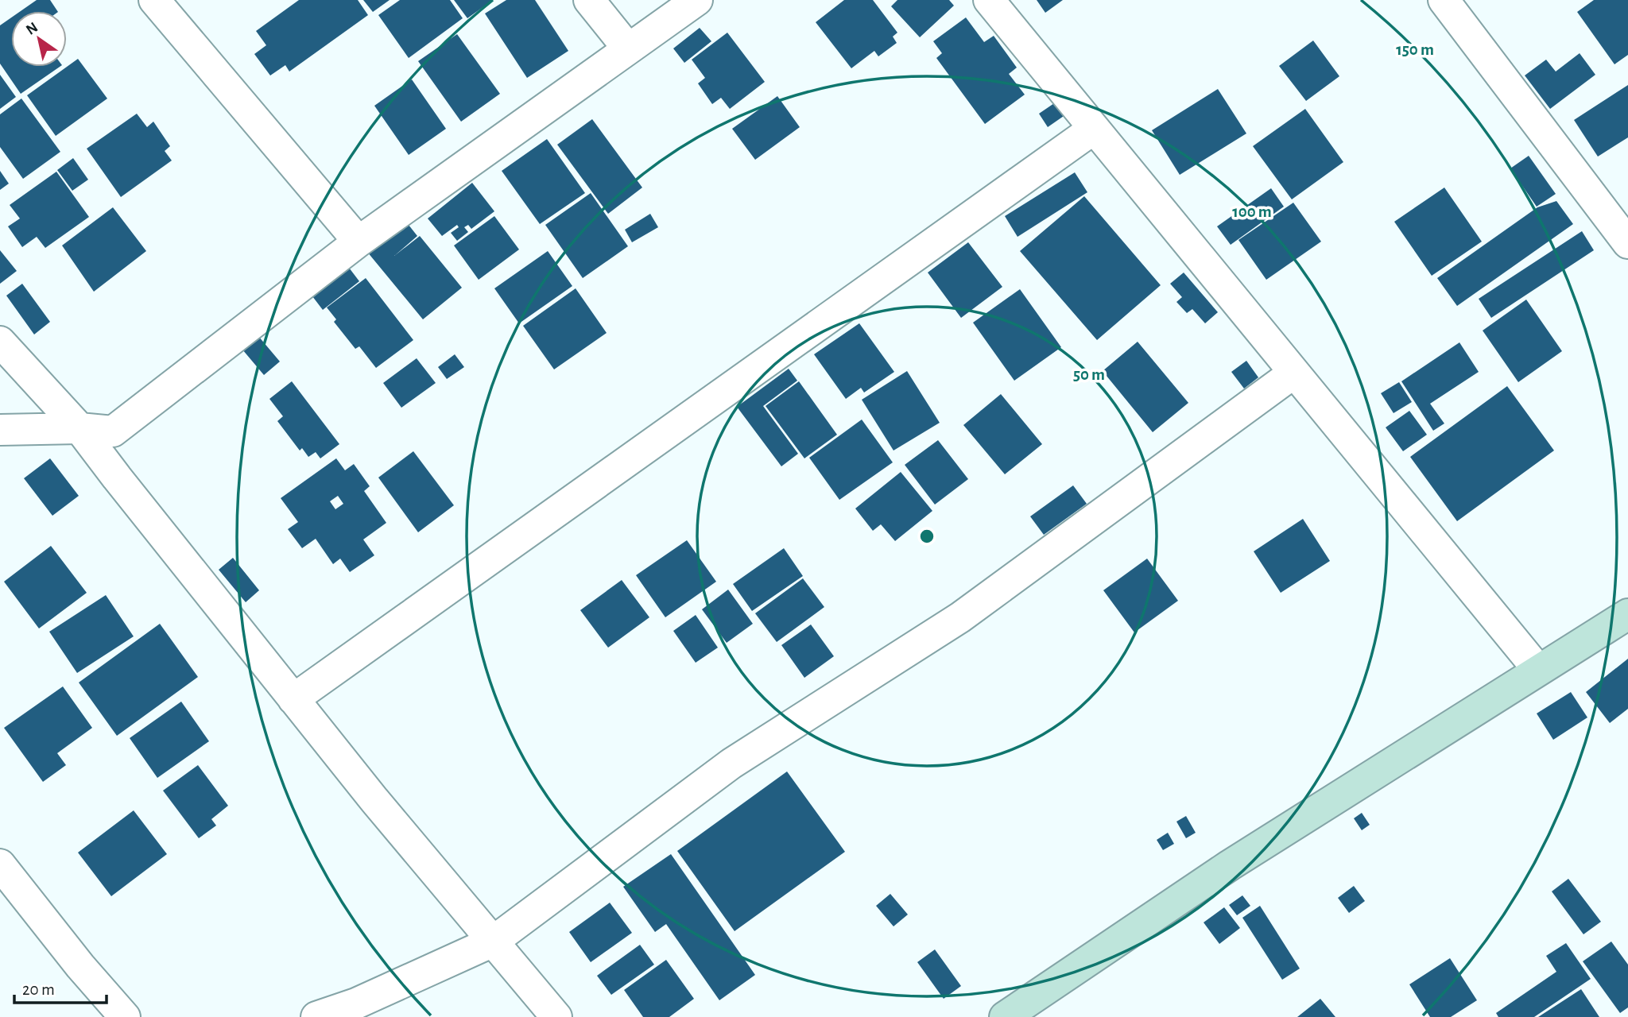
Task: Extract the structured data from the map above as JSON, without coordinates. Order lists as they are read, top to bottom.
{
  "scale_bar": "20 m",
  "north": "top left",
  "rings": ["150 m", "100 m", "50 m"]
}
